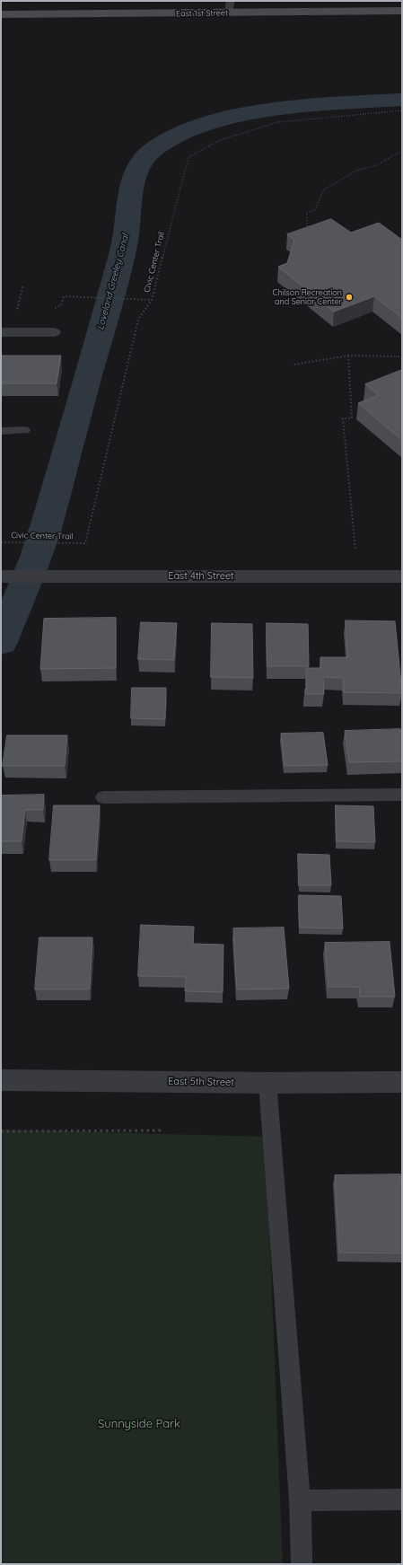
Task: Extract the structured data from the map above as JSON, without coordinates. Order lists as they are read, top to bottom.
{
  "streets": {
    "main road": ["East 1st Street"],
    "street": ["East 4th Street", "East 5th Street"],
    "path": ["Civic Center Trail"]
  },
  "water": ["Loveland Greeley Canal"],
  "parks": ["Sunnyside Park"],
  "places": ["Chilson Recreation and Senior Center"]
}
